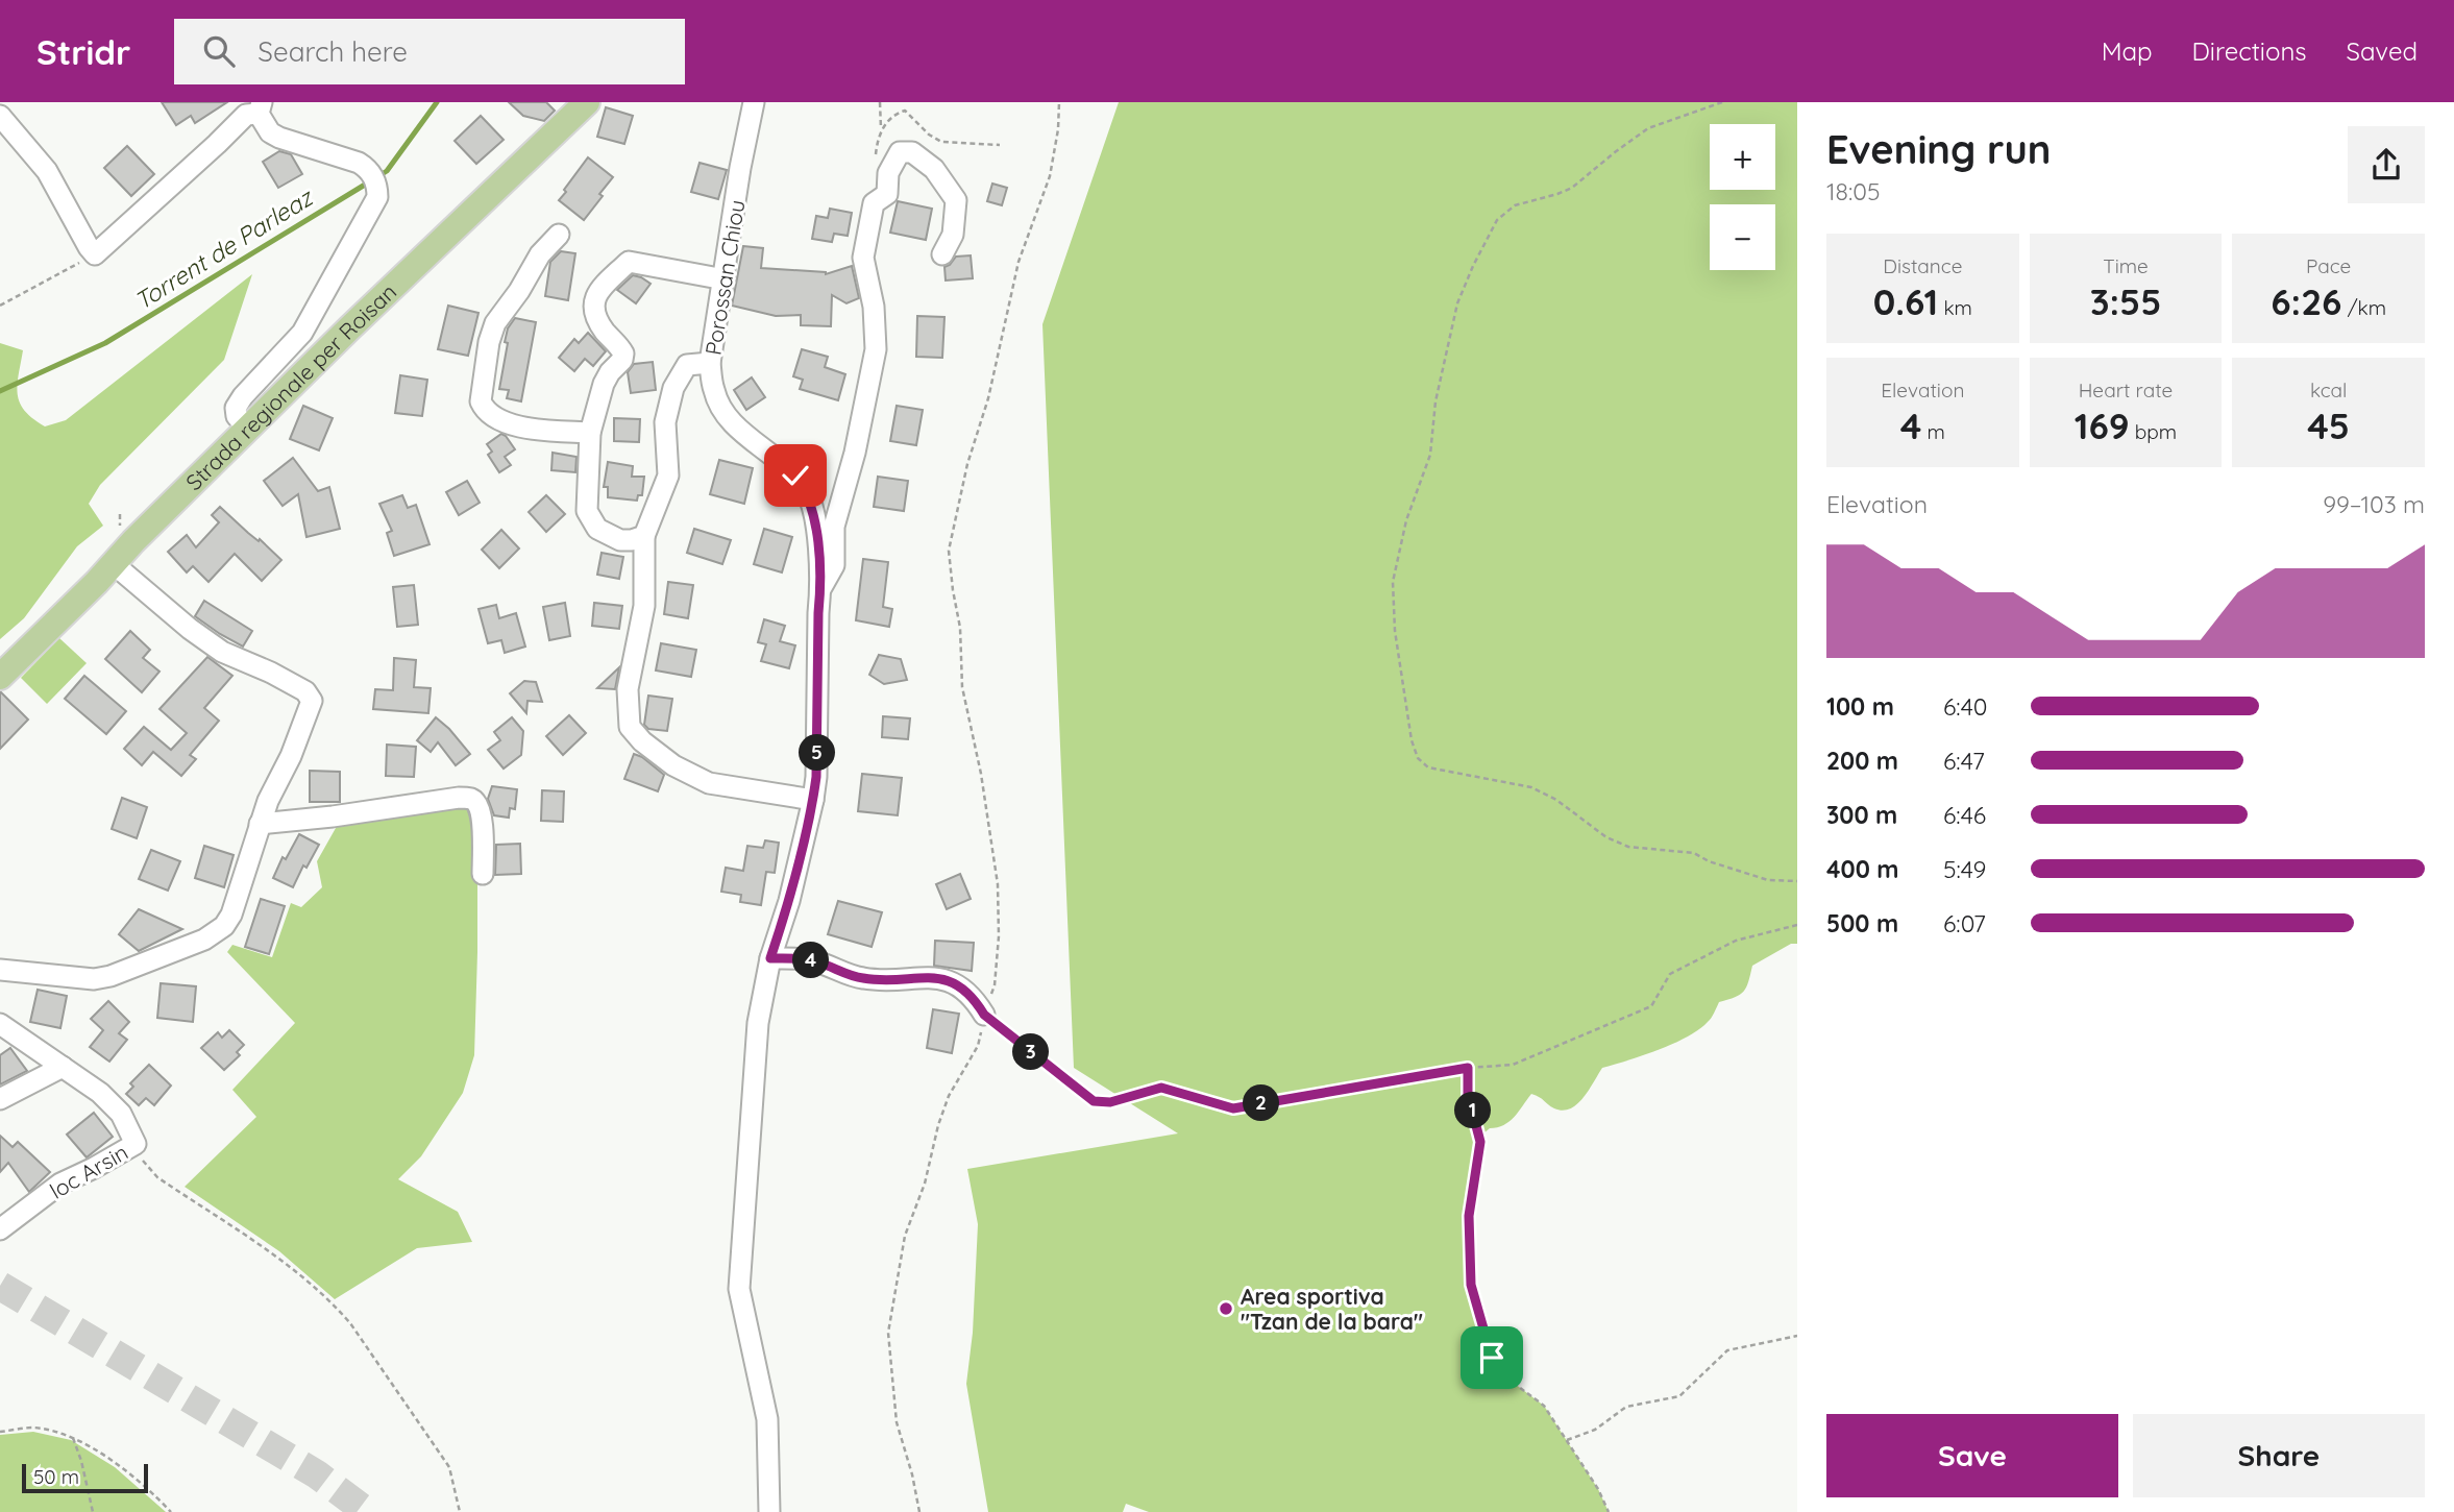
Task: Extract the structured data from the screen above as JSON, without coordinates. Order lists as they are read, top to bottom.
{
  "streets": {
    "main road": ["Strada regionale per Roisan"],
    "street": ["Porossan Chiou", "loc Arsin"]
  },
  "water": ["Torrent de Parleaz"],
  "places": ["Area sportiva \"Tzan de la bara\""],
  "scale_bar": "50 m",
  "page": {
    "header": "Stridr",
    "search": "Search here",
    "nav": ["Map", "Directions", "Saved"],
    "heading": ["Evening run", "18:05"],
    "map_buttons": ["+", "−"],
    "stats": [
      ["Distance", "0.61 km"],
      ["Time", "3:55"],
      ["Pace", "6:26 /km"],
      ["Elevation", "4 m"],
      ["Heart rate", "169 bpm"],
      ["kcal", "45"]
    ],
    "chart": ["Elevation", "99–103 m"],
    "list": [
      {
        "name": "100 m",
        "note": "6:40"
      },
      {
        "name": "200 m",
        "note": "6:47"
      },
      {
        "name": "300 m",
        "note": "6:46"
      },
      {
        "name": "400 m",
        "note": "5:49"
      },
      {
        "name": "500 m",
        "note": "6:07"
      }
    ],
    "pins": [
      "5",
      "4",
      "3",
      "2",
      "1"
    ],
    "buttons": ["Save", "Share"],
    "scale": "50 m"
  }
}
